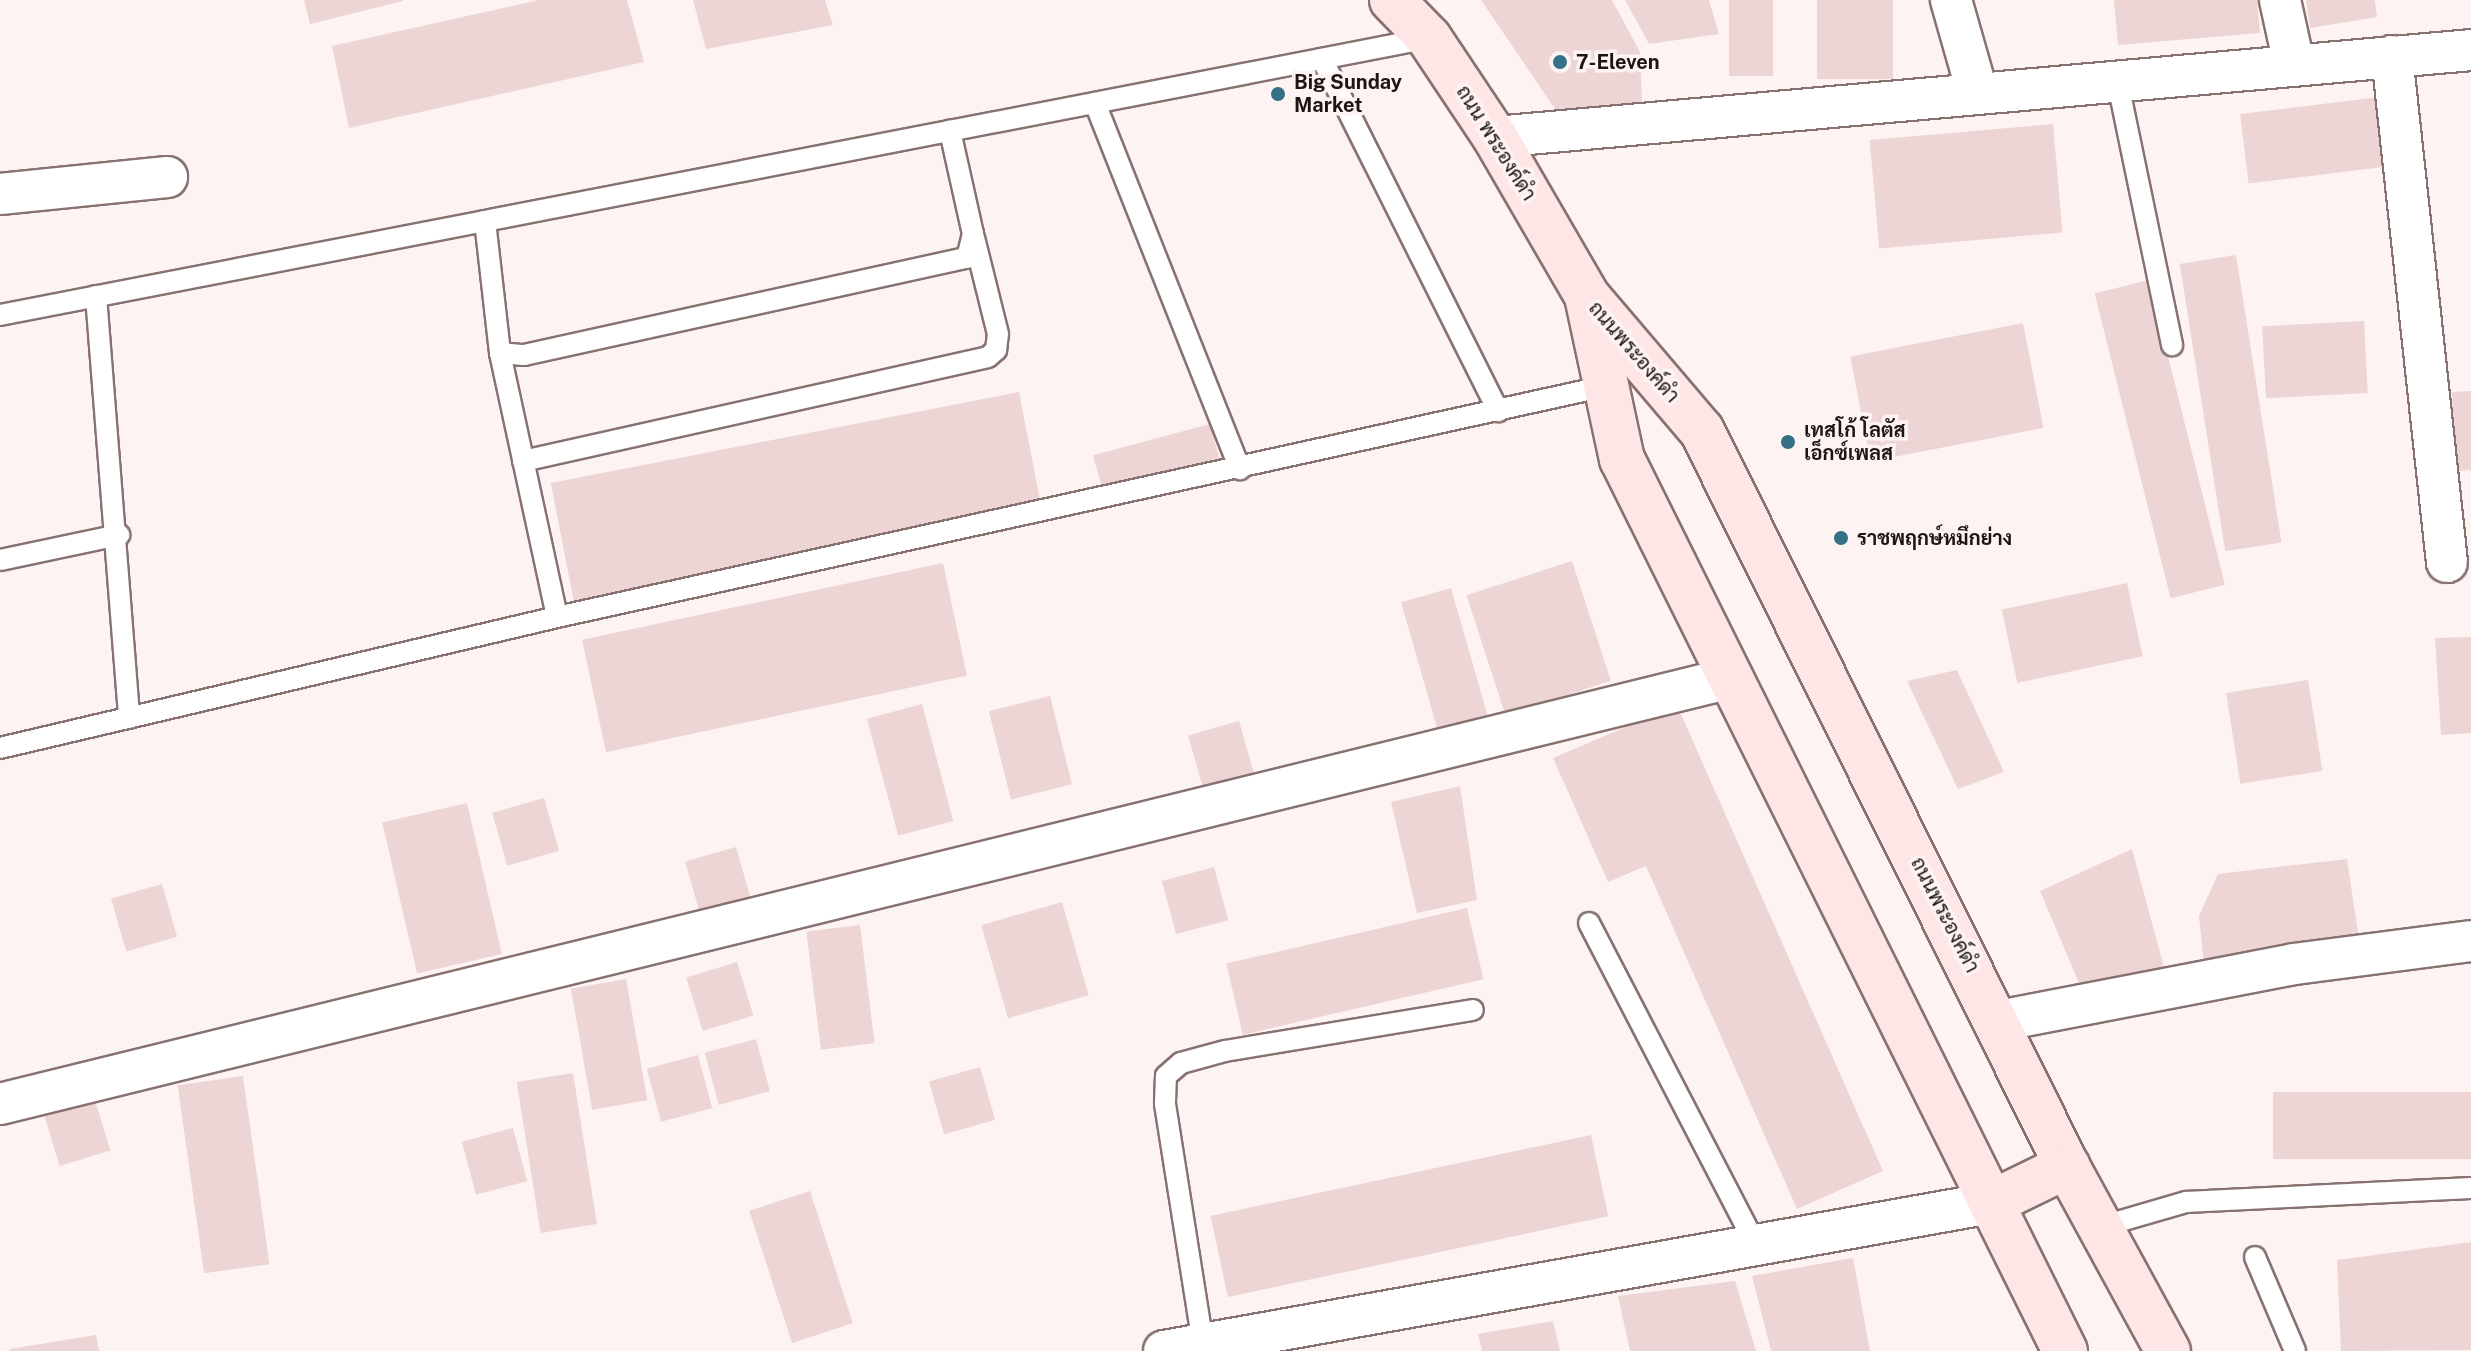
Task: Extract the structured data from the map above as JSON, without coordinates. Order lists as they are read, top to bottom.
{
  "streets": {
    "street": ["ถนน พระองค์ดำ", "ถนนพระองค์ดำ"]
  },
  "crossings": [
    ["ถนน พระองค์ดำ", "ถนนพระองค์ดำ"]
  ],
  "places": [
    "7-Eleven",
    "Big Sunday Market",
    "เทสโก้ โลตัส เอ็กซ์เพลส",
    "ราชพฤกษ์หมึกย่าง"
  ]
}
